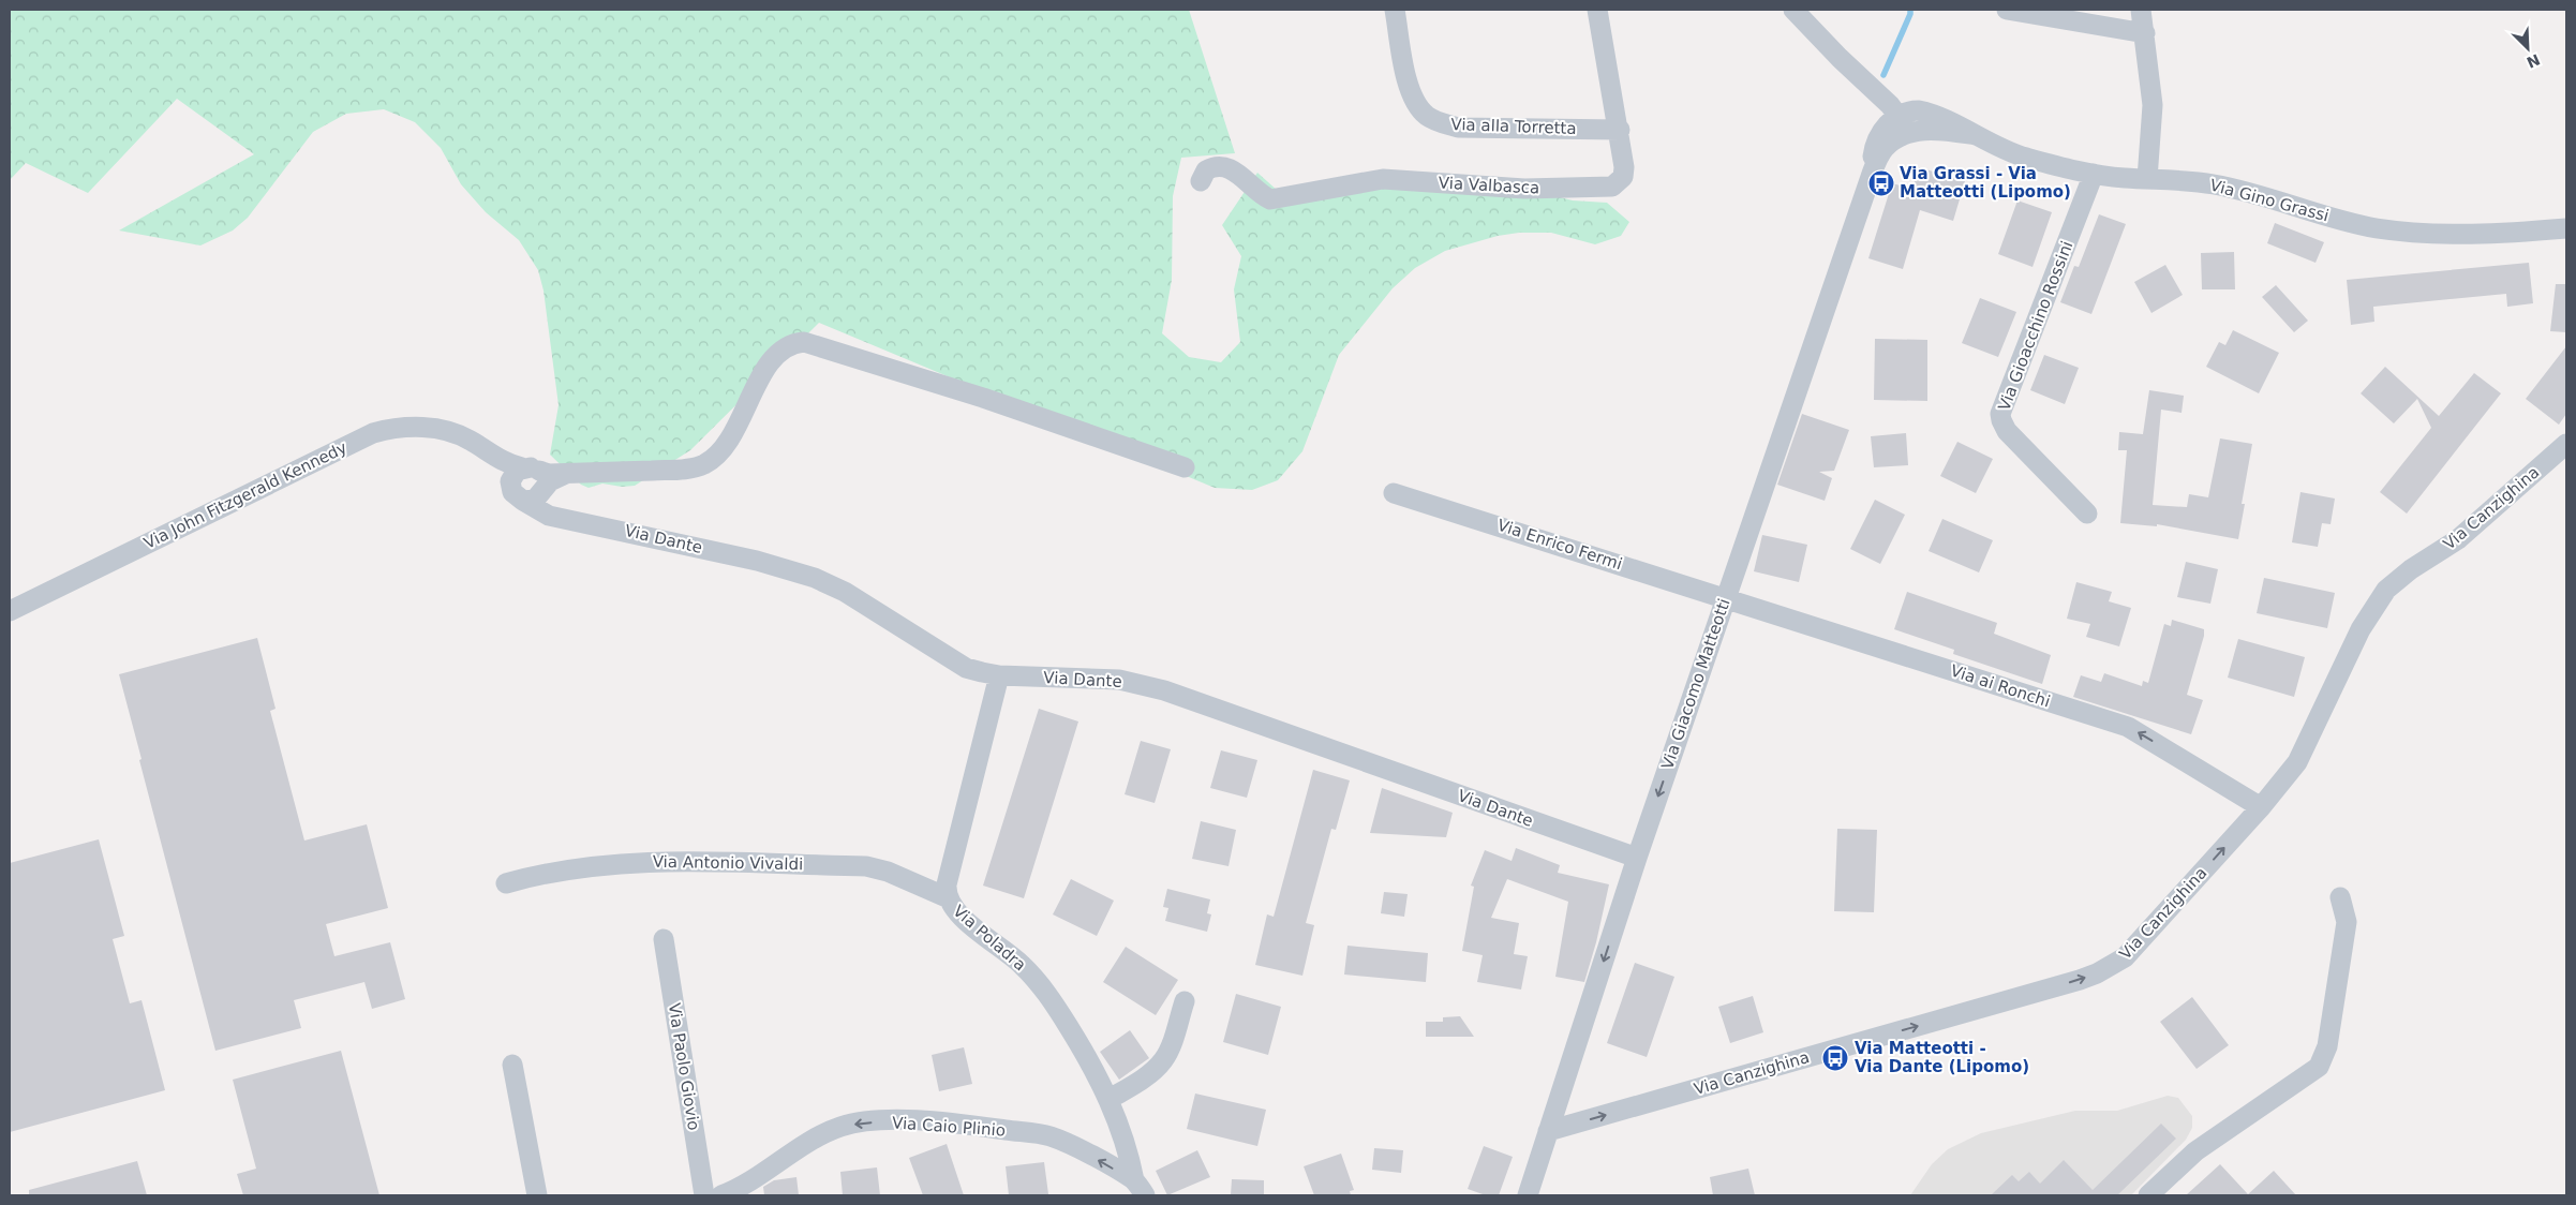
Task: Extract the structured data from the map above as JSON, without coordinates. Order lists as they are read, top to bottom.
{
  "streets": {
    "street": [
      "Via alla Torretta",
      "Via Valbasca",
      "Via Gino Grassi",
      "Via Gioacchino Rossini",
      "Via John Fitzgerald Kennedy",
      "Via Canzighina",
      "Via Dante",
      "Via Enrico Fermi",
      "Via Giacomo Matteotti",
      "Via ai Ronchi",
      "Via Antonio Vivaldi",
      "Via Poladra",
      "Via Paolo Giovio",
      "Via Caio Plinio"
    ]
  },
  "crossings": [
    ["Via alla Torretta", "Via Valbasca"],
    ["Via Gino Grassi", "Via Gioacchino Rossini"],
    ["Via Gino Grassi", "Via Giacomo Matteotti"],
    ["Via John Fitzgerald Kennedy", "Via Dante"],
    ["Via Canzighina", "Via Giacomo Matteotti"],
    ["Via Canzighina", "Via ai Ronchi"],
    ["Via Dante", "Via Giacomo Matteotti"],
    ["Via Dante", "Via Poladra"],
    ["Via Enrico Fermi", "Via Giacomo Matteotti"],
    ["Via Enrico Fermi", "Via ai Ronchi"],
    ["Via Giacomo Matteotti", "Via ai Ronchi"],
    ["Via Antonio Vivaldi", "Via Poladra"],
    ["Via Poladra", "Via Caio Plinio"]
  ],
  "one_way": [
    "Via Canzighina",
    "Via Giacomo Matteotti",
    "Via ai Ronchi",
    "Via Caio Plinio"
  ],
  "places": {
    "bus stop": ["Via Grassi - Via Matteotti (Lipomo)", "Via Matteotti - Via Dante (Lipomo)"]
  },
  "north": "bottom right"
}
